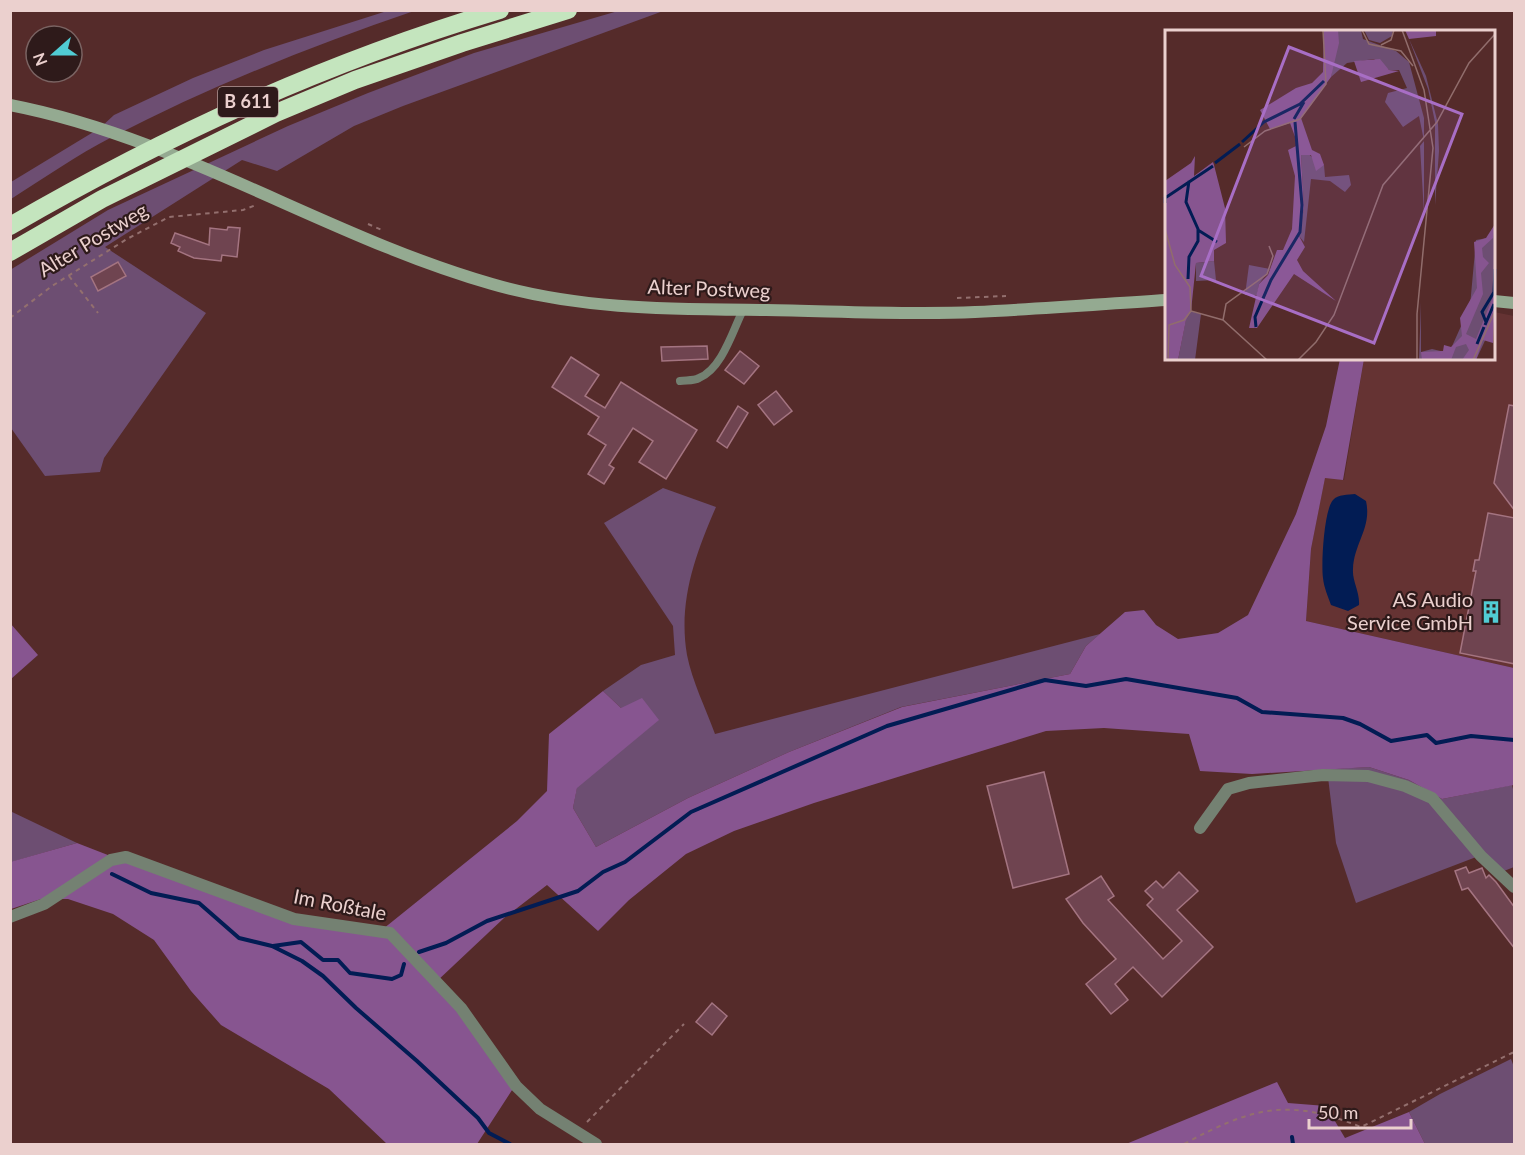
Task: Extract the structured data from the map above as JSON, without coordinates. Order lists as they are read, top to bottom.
{
  "streets": {
    "highway": ["B 611"],
    "street": ["Alter Postweg", "Im Roßtale"]
  },
  "places": {
    "building": ["AS Audio Service GmbH"]
  },
  "scale_bar": "50 m",
  "north": "left"
}
